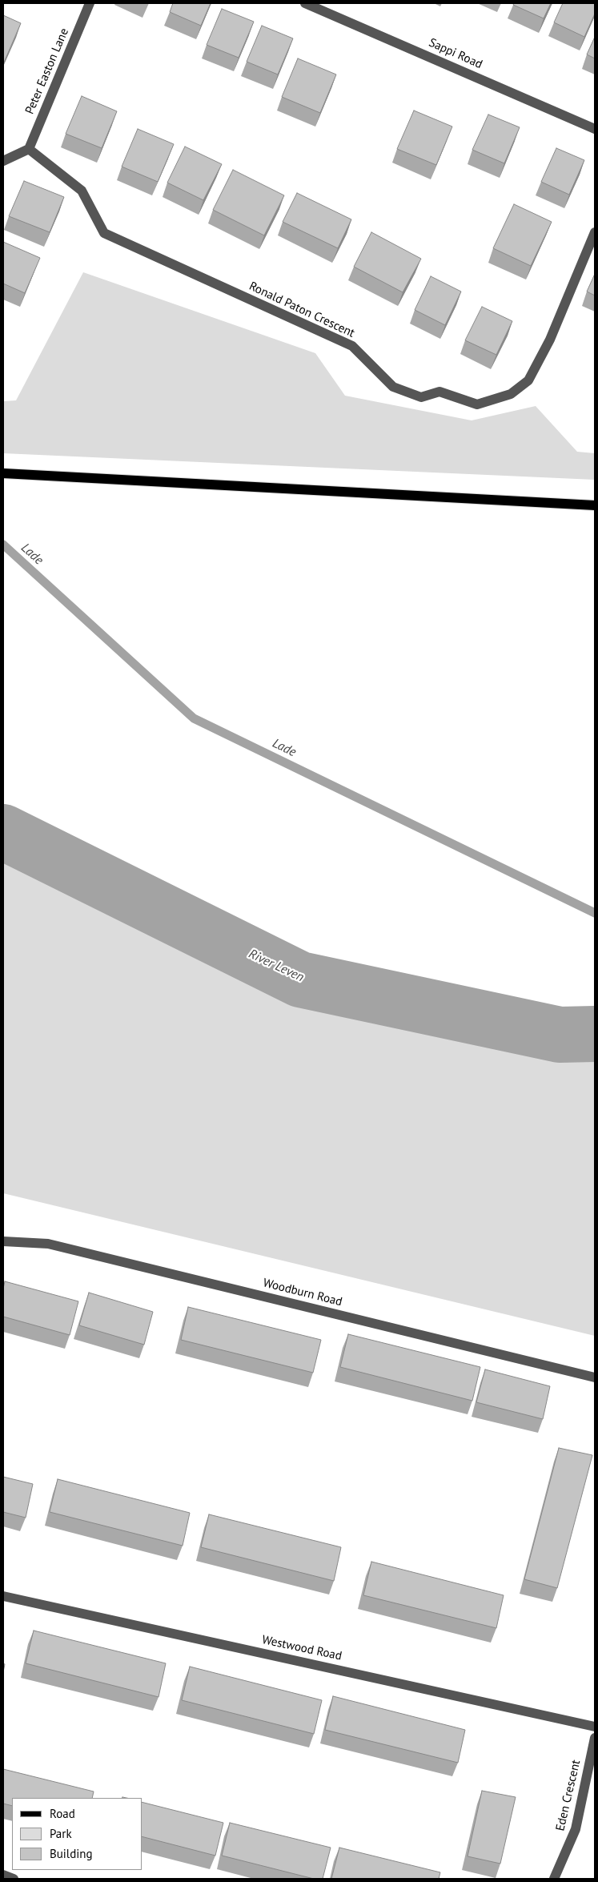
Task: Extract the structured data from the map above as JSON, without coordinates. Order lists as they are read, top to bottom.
{
  "streets": {
    "street": [
      "Sappi Road",
      "Peter Easton Lane",
      "Ronald Paton Crescent",
      "Woodburn Road",
      "Westwood Road",
      "Eden Crescent"
    ]
  },
  "crossings": [
    ["Peter Easton Lane", "Ronald Paton Crescent"]
  ],
  "water": ["Lade", "River Leven"],
  "legend": ["Road", "Park", "Building"]
}
